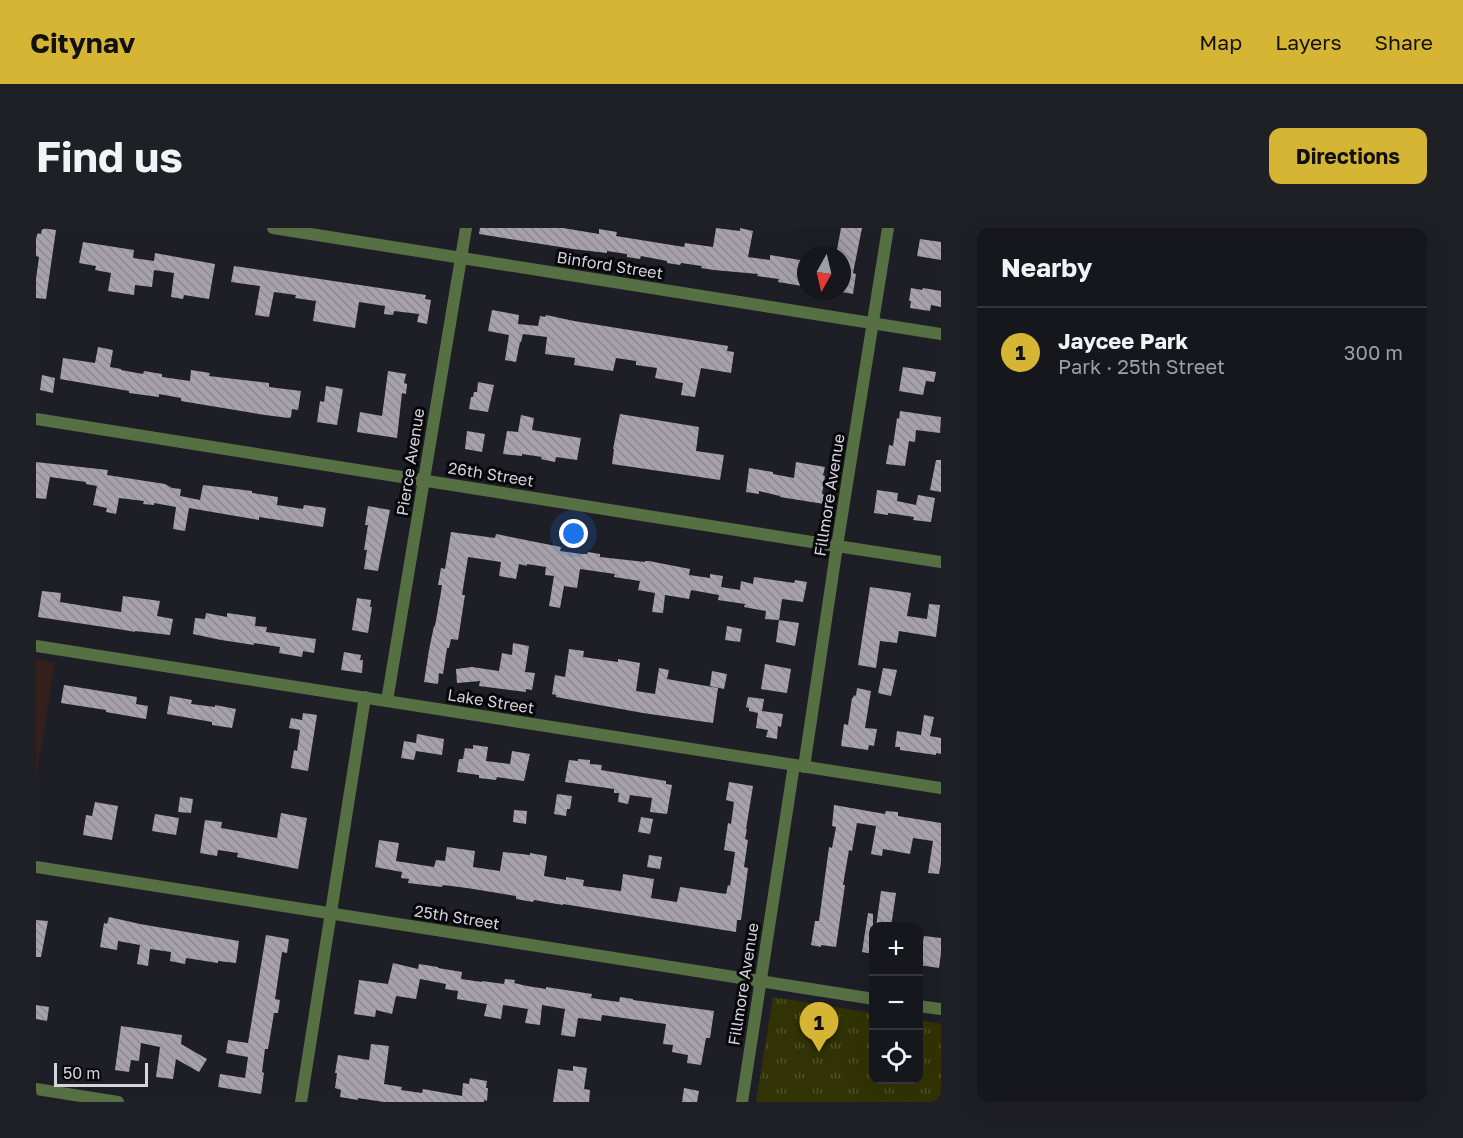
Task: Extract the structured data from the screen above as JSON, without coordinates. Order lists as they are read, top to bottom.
{
  "streets": {
    "street": [
      "Binford Street",
      "Pierce Avenue",
      "26th Street",
      "Fillmore Avenue",
      "Lake Street",
      "25th Street"
    ]
  },
  "crossings": [
    ["Binford Street", "Pierce Avenue"],
    ["Binford Street", "Fillmore Avenue"],
    ["Pierce Avenue", "26th Street"],
    ["Pierce Avenue", "Lake Street"],
    ["26th Street", "Fillmore Avenue"],
    ["Fillmore Avenue", "Lake Street"],
    ["Fillmore Avenue", "25th Street"]
  ],
  "scale_bar": "50 m",
  "north": "bottom",
  "page": {
    "header": "Citynav",
    "nav": ["Map", "Layers", "Share"],
    "buttons": "Directions",
    "title": "Find us",
    "heading": "Nearby",
    "list": [
      {
        "mark": "1",
        "name": "Jaycee Park",
        "note": "Park · 25th Street",
        "value": "300 m"
      }
    ],
    "map_buttons": ["+", "−"],
    "pins": "1",
    "scale": "50 m"
  }
}
